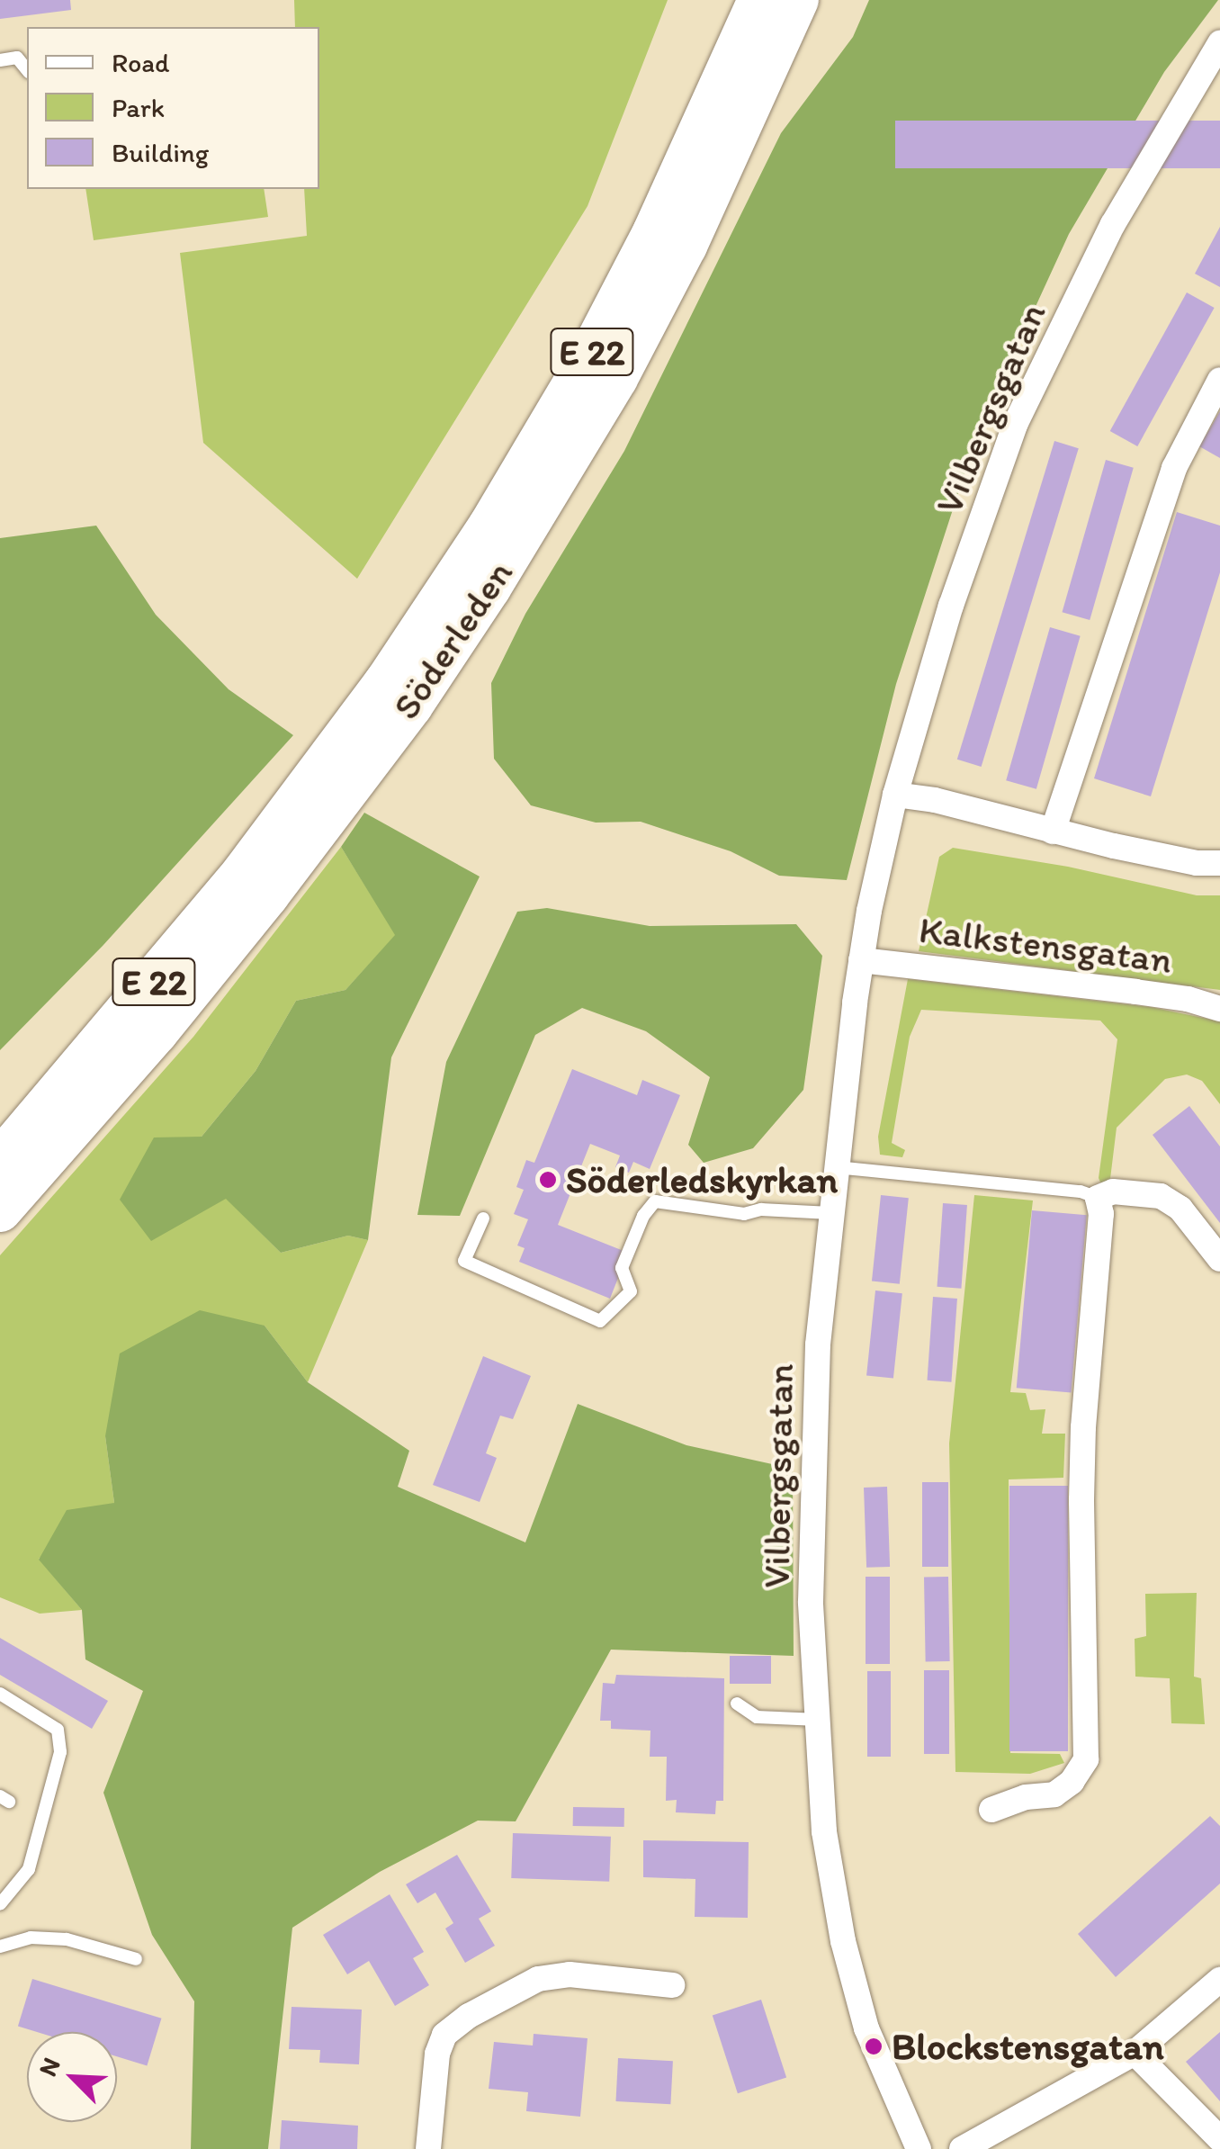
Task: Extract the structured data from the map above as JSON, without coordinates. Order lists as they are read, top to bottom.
{
  "streets": {
    "highway": ["E 22", "Söderleden"],
    "street": ["Vilbergsgatan", "Kalkstensgatan"]
  },
  "crossings": [
    ["Vilbergsgatan", "Kalkstensgatan"]
  ],
  "places": ["Söderledskyrkan", "Blockstensgatan"],
  "legend": ["Road", "Park", "Building"],
  "north": "top left"
}
